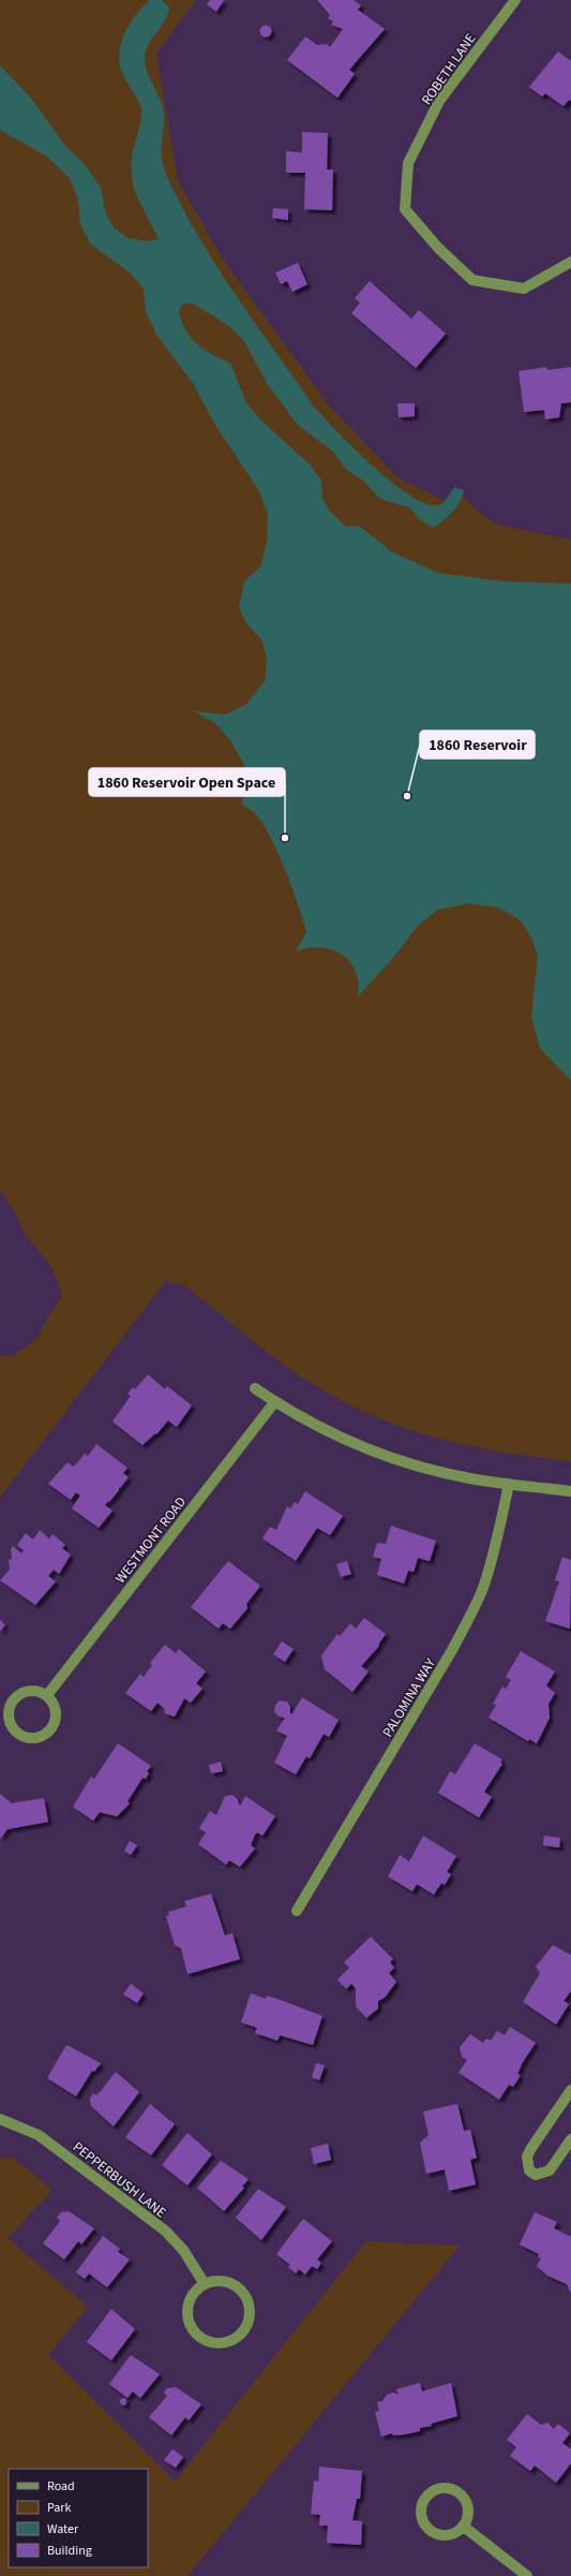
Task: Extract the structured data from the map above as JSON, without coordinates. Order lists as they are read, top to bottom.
{
  "streets": {
    "street": [
      "ROBETH LANE",
      "WESTMONT ROAD",
      "PALOMINA WAY",
      "PEPPERBUSH LANE"
    ]
  },
  "places": ["1860 Reservoir", "1860 Reservoir Open Space"],
  "legend": [
    "Road",
    "Park",
    "Water",
    "Building"
  ]
}
